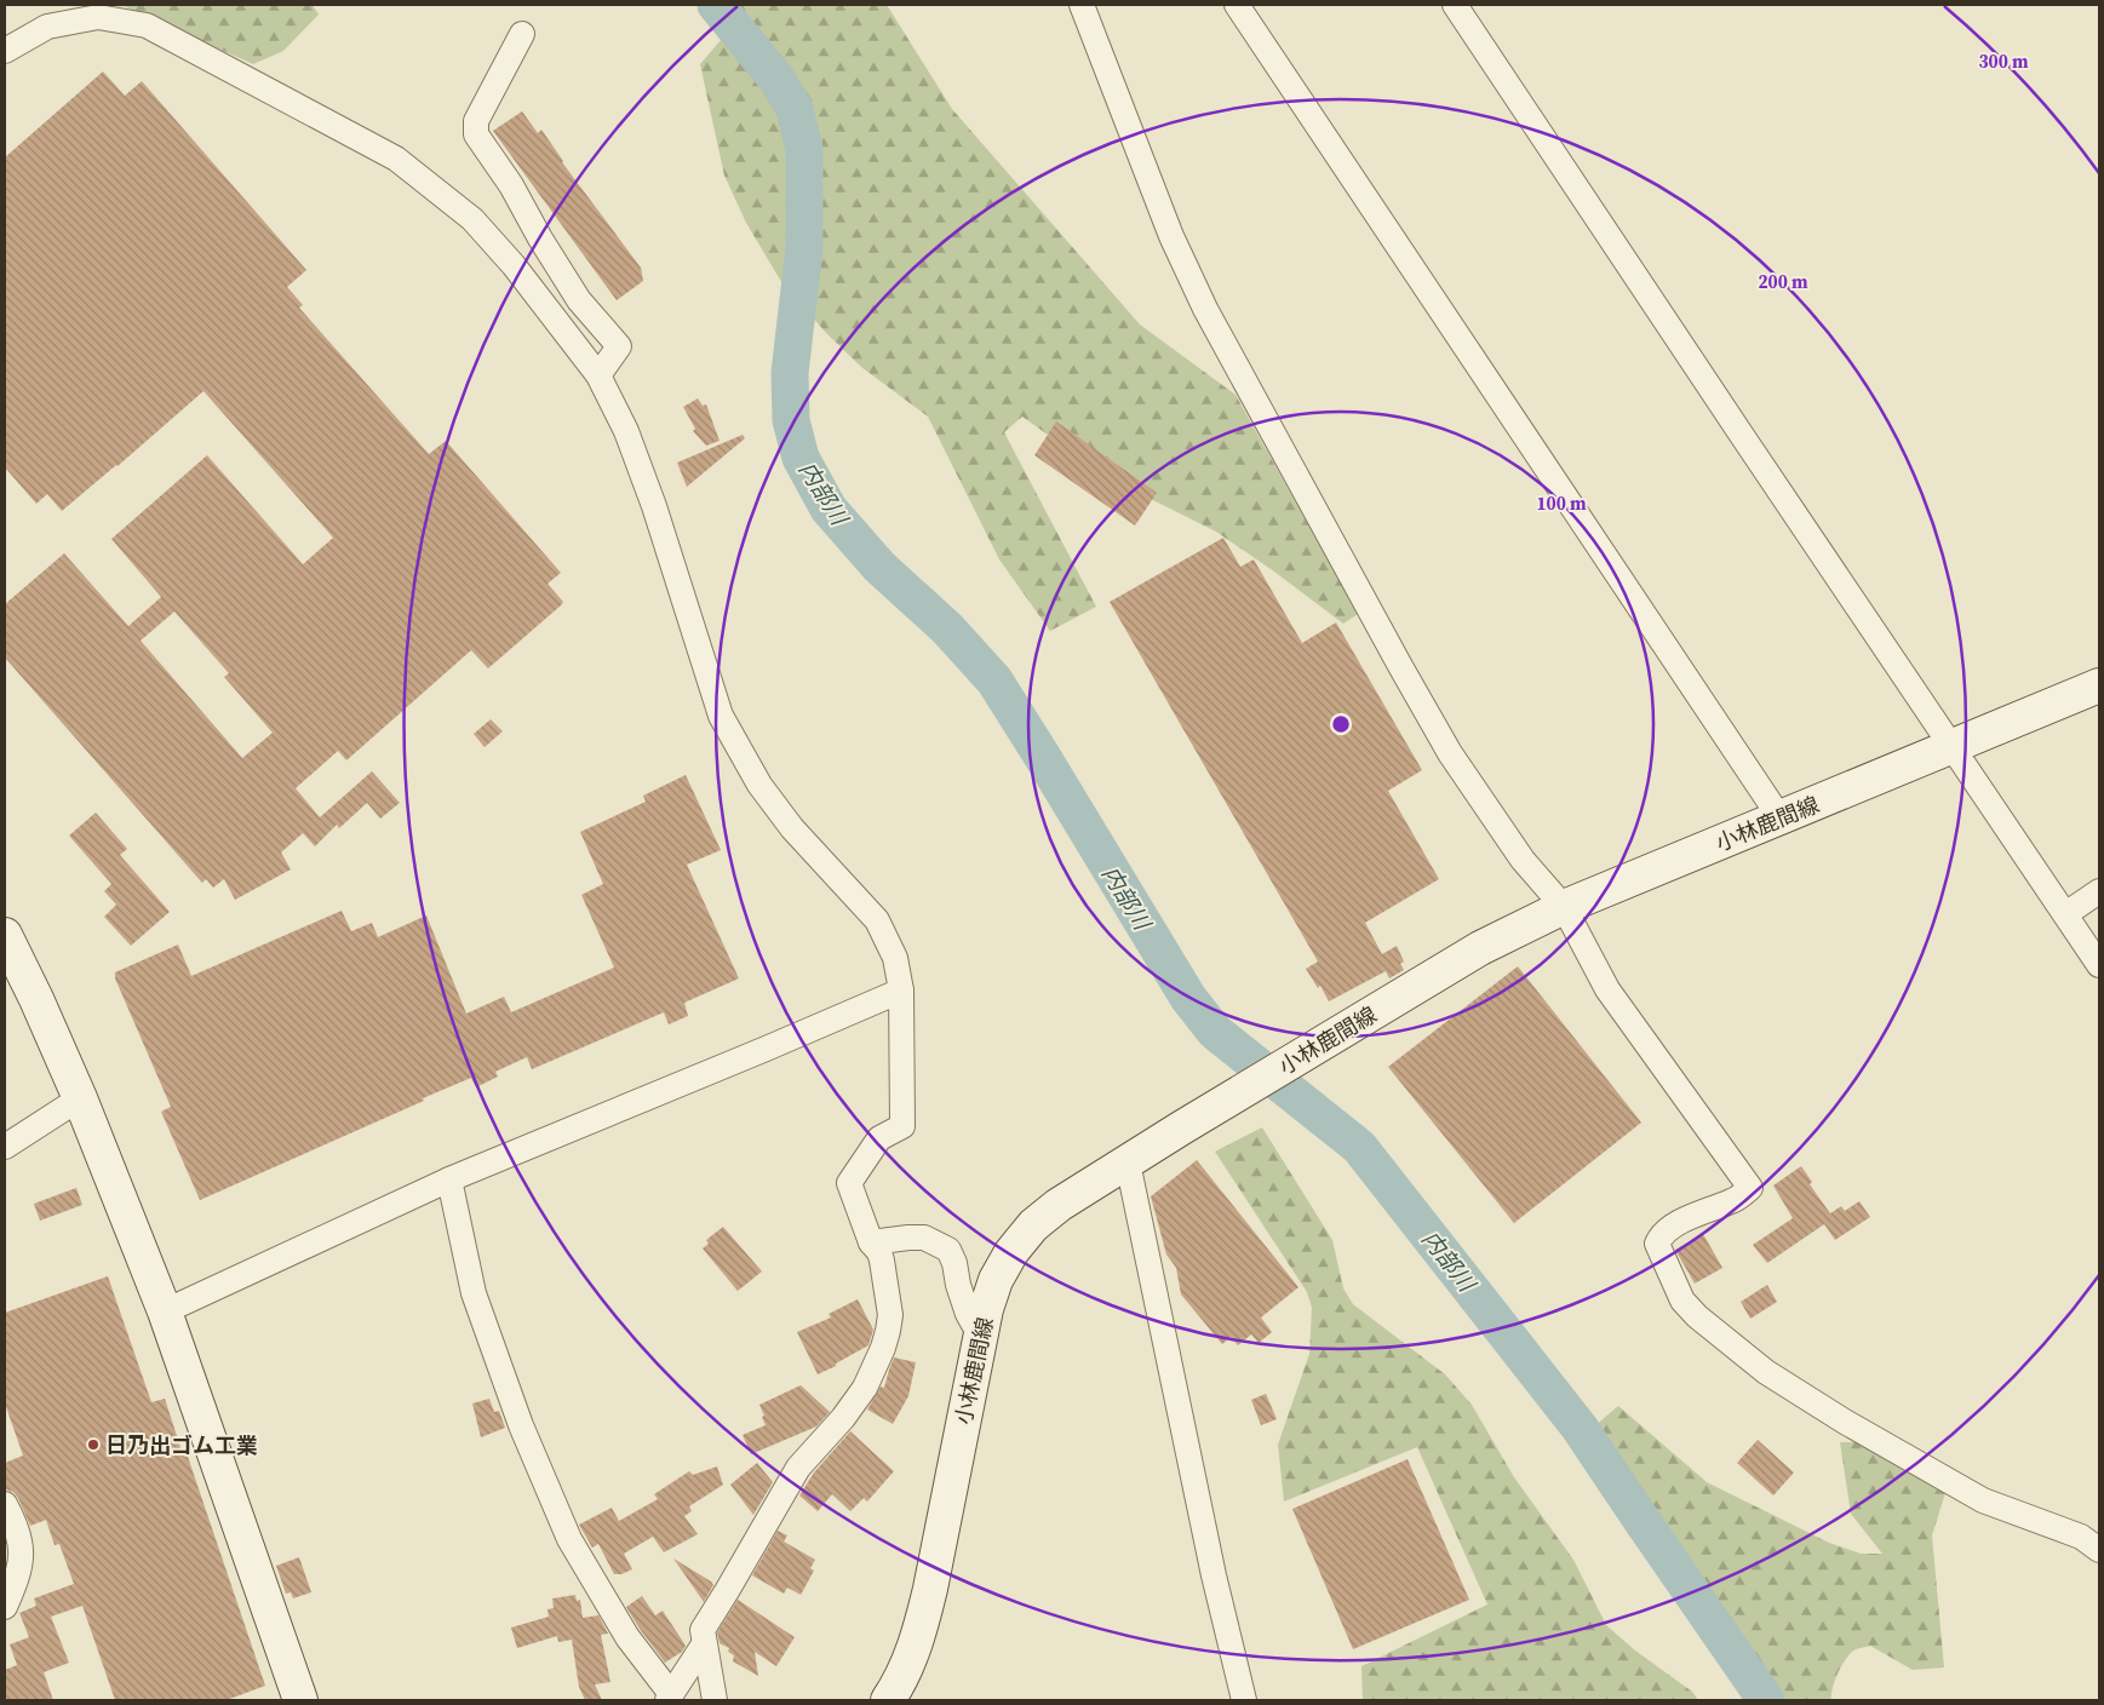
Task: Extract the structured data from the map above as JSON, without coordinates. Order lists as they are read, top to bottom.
{
  "streets": {
    "main road": ["小林鹿間線"]
  },
  "water": ["内部川"],
  "places": ["日乃出ゴム工業"],
  "rings": ["300 m", "200 m", "100 m"]
}
